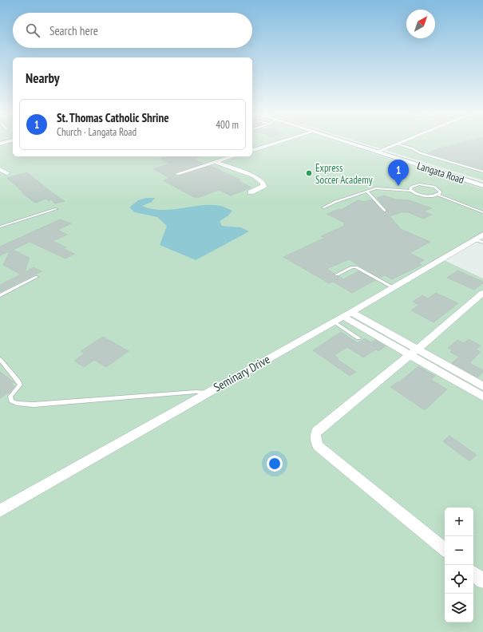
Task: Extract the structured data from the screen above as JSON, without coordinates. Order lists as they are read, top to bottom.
{
  "streets": {
    "main road": ["Langata Road"],
    "street": ["Seminary Drive"]
  },
  "places": ["Express Soccer Academy"],
  "north": "top right",
  "page": {
    "search": "Search here",
    "heading": "Nearby",
    "list": [
      {
        "mark": "1",
        "name": "St. Thomas Catholic Shrine",
        "note": "Church · Langata Road",
        "value": "400 m"
      }
    ],
    "pins": "1",
    "map_buttons": ["+", "−"]
  }
}
